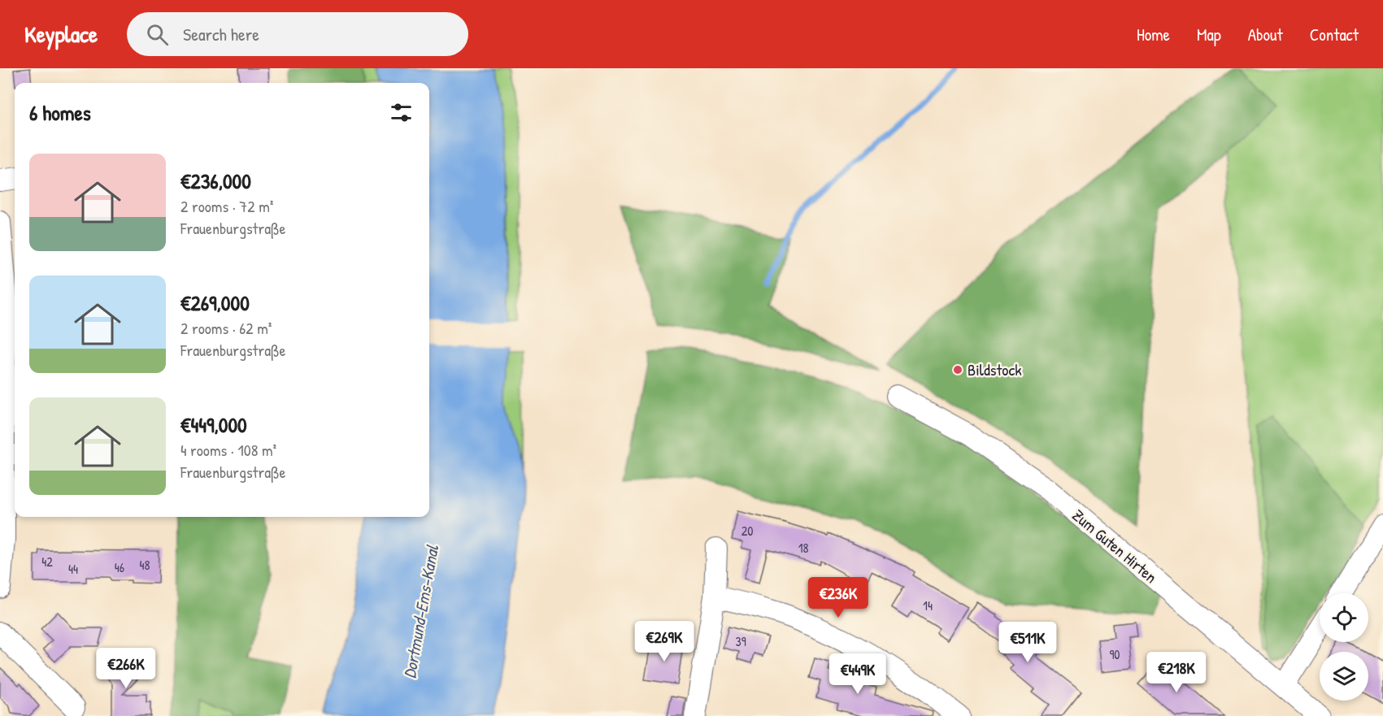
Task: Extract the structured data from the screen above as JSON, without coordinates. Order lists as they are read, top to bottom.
{
  "streets": {
    "street": ["Zum Guten Hirten"]
  },
  "water": ["Dortmund-Ems-Kanal"],
  "places": ["Bildstock"],
  "house_numbers": [
    "20",
    "18",
    "42",
    "48",
    "46",
    "44",
    "14",
    "39",
    "90"
  ],
  "page": {
    "header": "Keyplace",
    "search": "Search here",
    "nav": [
      "Home",
      "Map",
      "About",
      "Contact"
    ],
    "heading": "6 homes",
    "list": [
      {
        "name": "€236,000",
        "note": "2 rooms · 72 m² · Frauenburgstraße"
      },
      {
        "name": "€269,000",
        "note": "2 rooms · 62 m² · Frauenburgstraße"
      },
      {
        "name": "€449,000",
        "note": "4 rooms · 108 m² · Frauenburgstraße"
      }
    ],
    "price": [
      "€236K",
      "€269K",
      "€511K",
      "€266K",
      "€218K",
      "€449K"
    ]
  }
}
